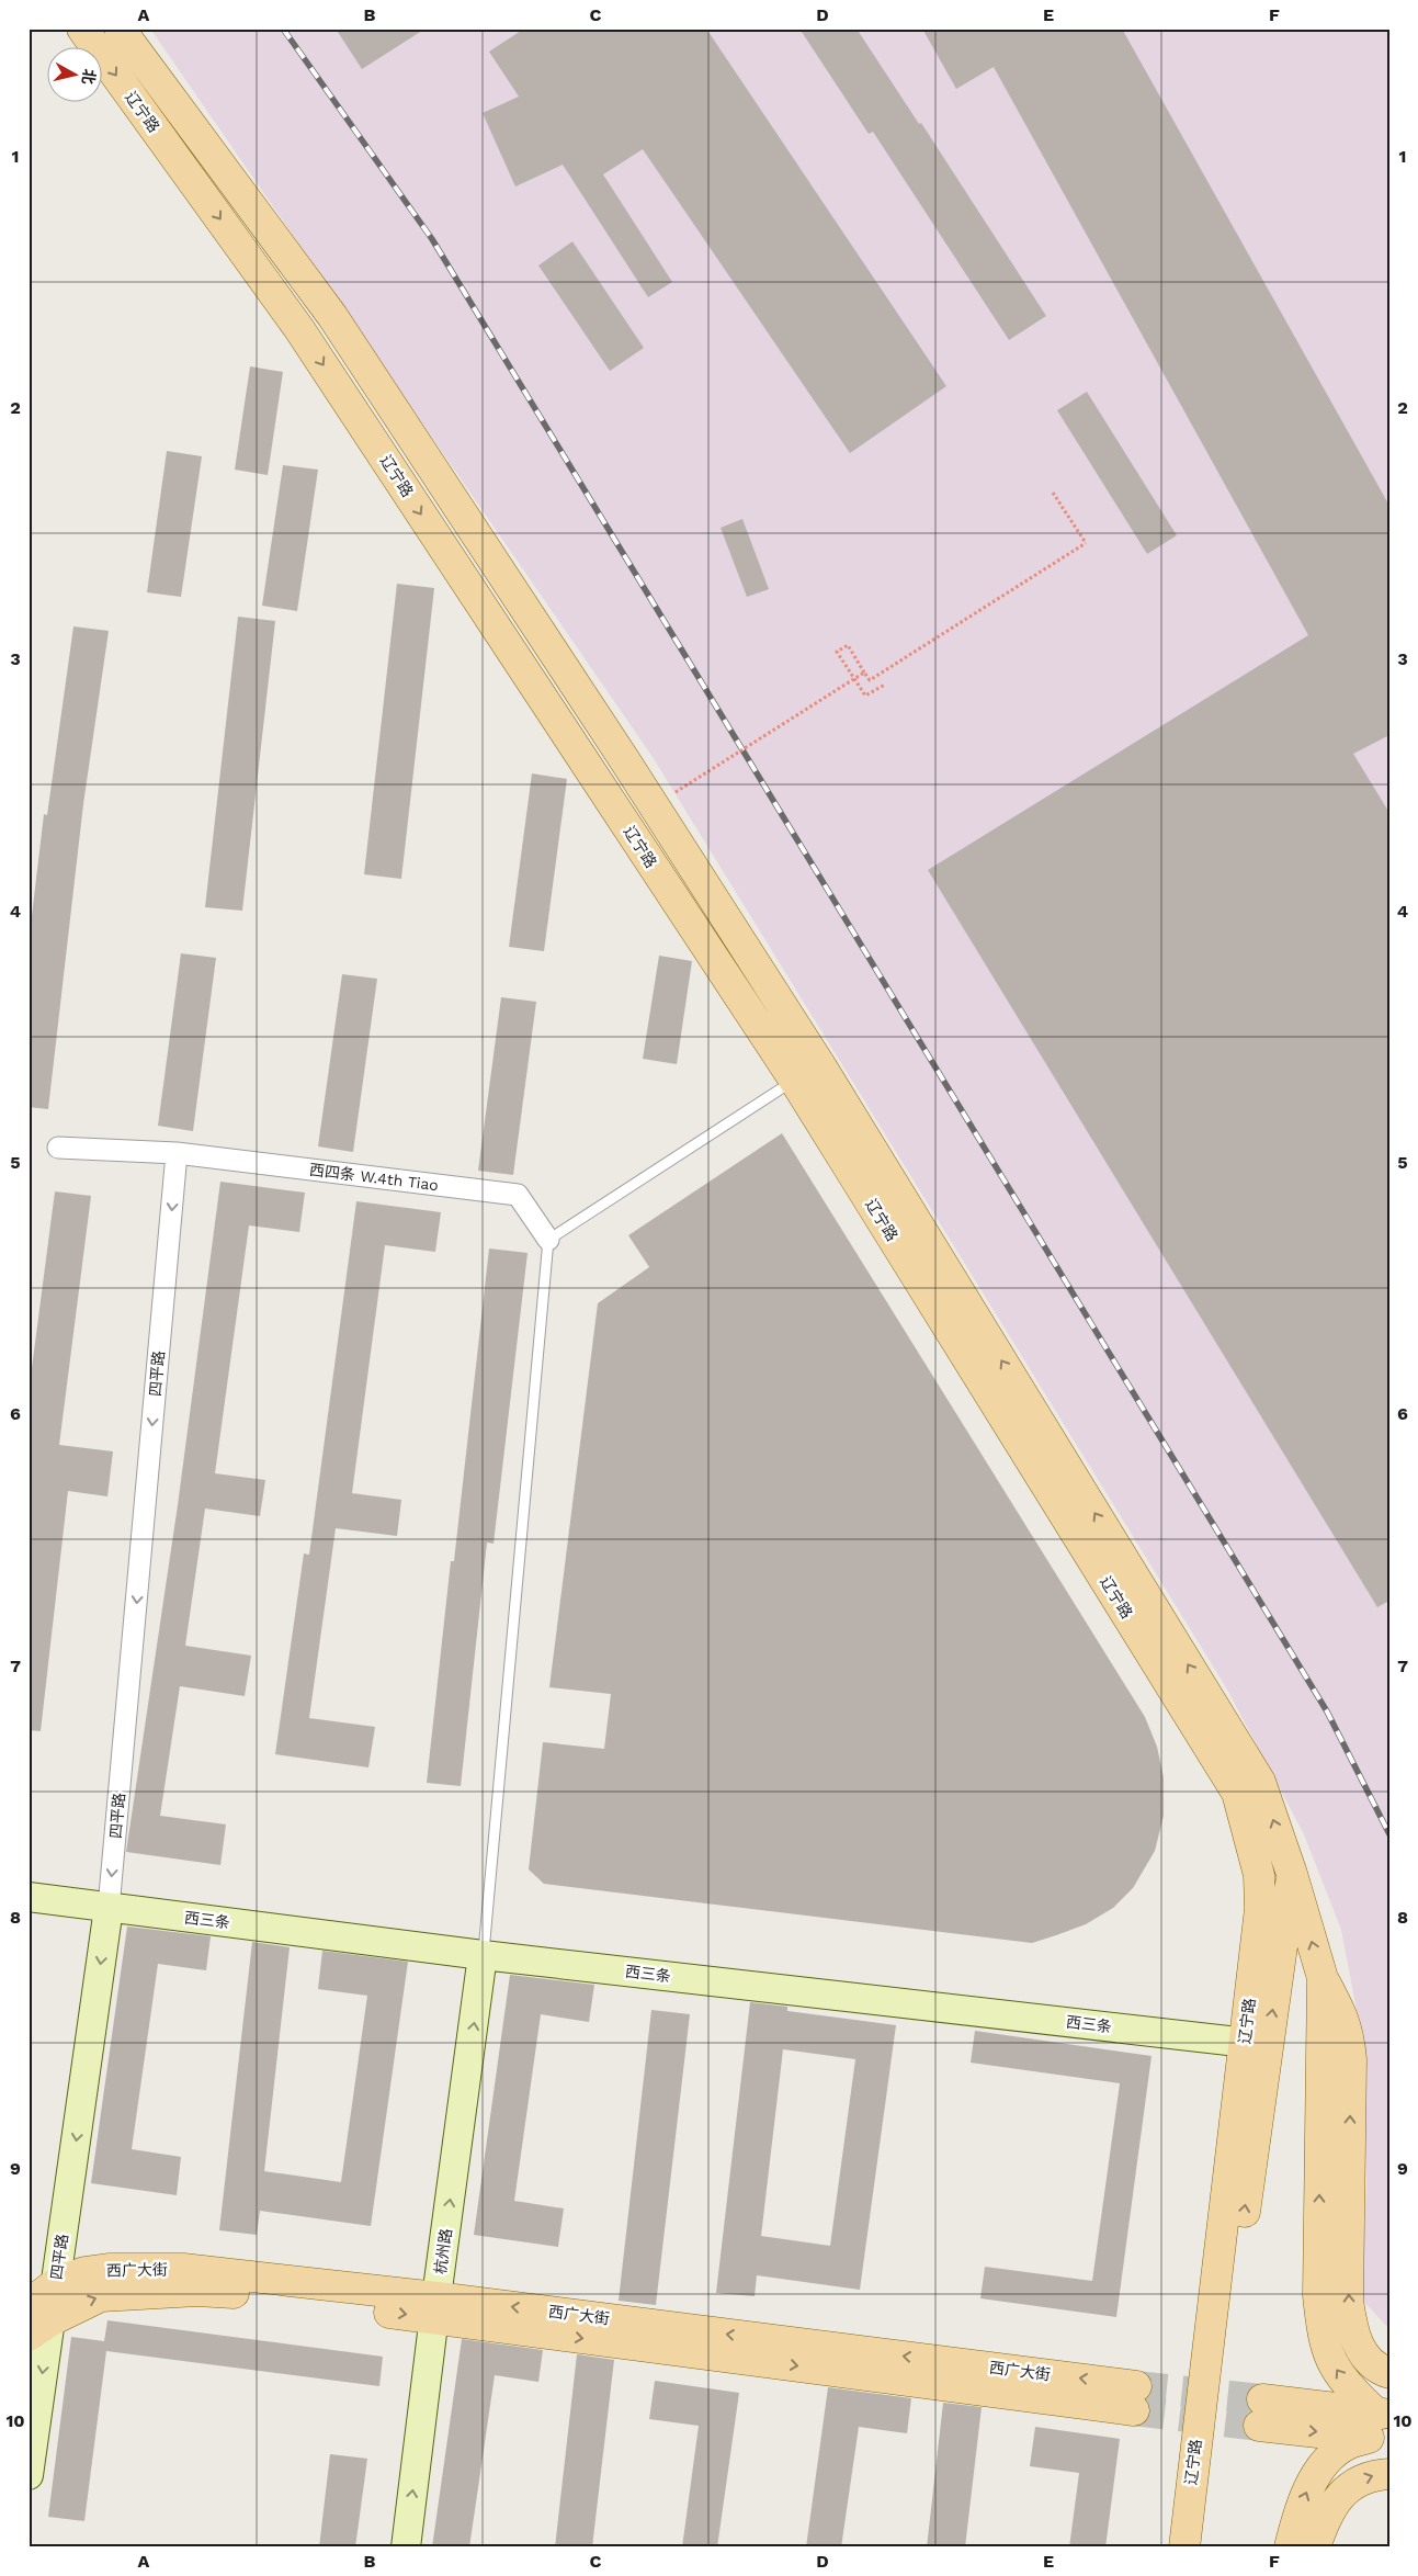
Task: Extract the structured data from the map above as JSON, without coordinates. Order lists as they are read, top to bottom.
{
  "streets": {
    "main road": ["辽宁路", "西广大街"],
    "street": [
      "西四条 W.4th Tiao",
      "四平路",
      "西三条",
      "杭州路"
    ]
  },
  "crossings": [
    ["辽宁路", "西三条"],
    ["西四条 W.4th Tiao", "四平路"],
    ["四平路", "西三条"],
    ["四平路", "西广大街"],
    ["西三条", "杭州路"],
    ["杭州路", "西广大街"]
  ],
  "one_way": ["四平路", "杭州路"],
  "north": "right",
  "grid": {
    "columns": [
      "A",
      "B",
      "C",
      "D",
      "E",
      "F"
    ],
    "rows": [
      "1",
      "2",
      "3",
      "4",
      "5",
      "6",
      "7",
      "8",
      "9",
      "10"
    ]
  }
}
